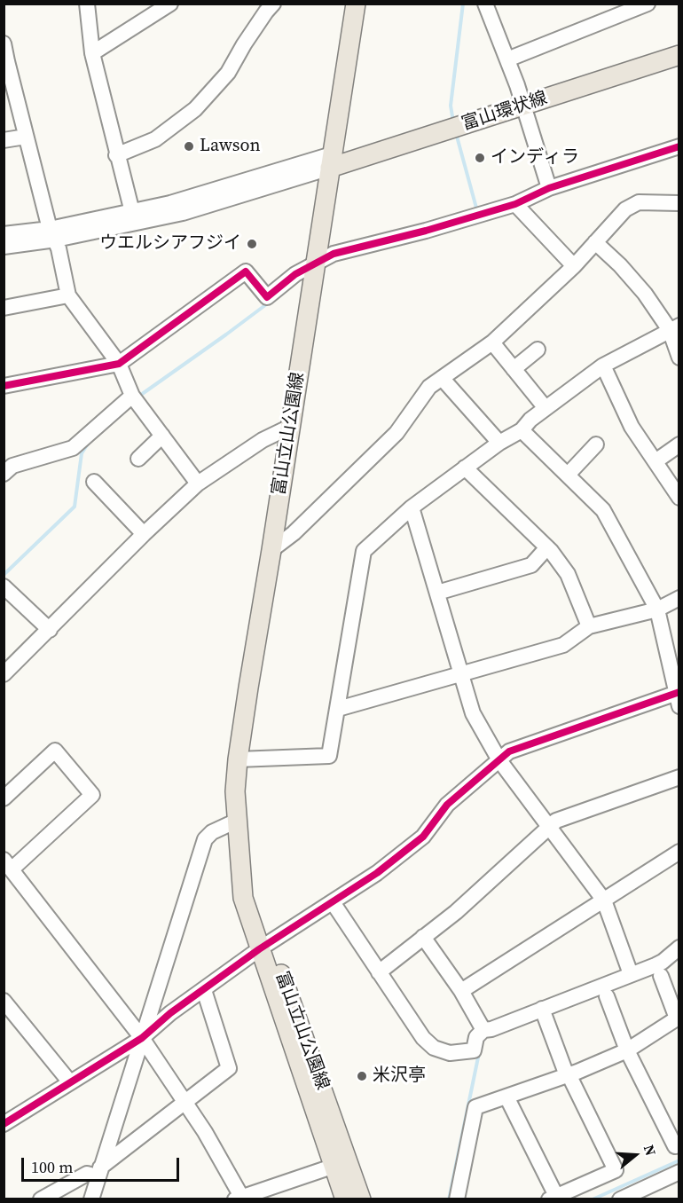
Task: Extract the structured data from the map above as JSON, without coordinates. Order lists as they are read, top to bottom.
{
  "streets": {
    "main road": ["富山環状線", "富山立山公園線"]
  },
  "crossings": [
    ["富山環状線", "富山立山公園線"]
  ],
  "places": [
    "Lawson",
    "インディラ",
    "ウエルシアフジイ",
    "米沢亭"
  ],
  "scale_bar": "100 m",
  "north": "right"
}
